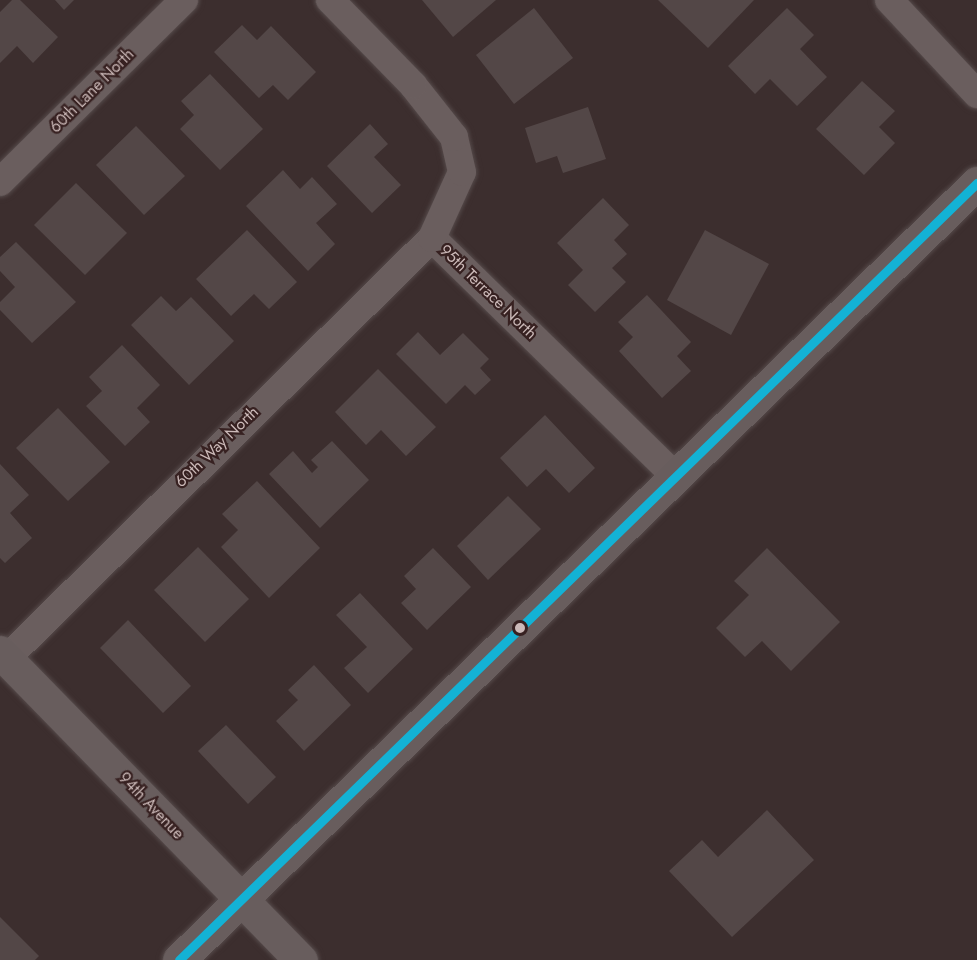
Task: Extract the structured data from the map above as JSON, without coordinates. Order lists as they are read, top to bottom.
{
  "streets": {
    "street": [
      "60th Lane North",
      "95th Terrace North",
      "60th Way North",
      "94th Avenue"
    ]
  },
  "crossings": [
    ["95th Terrace North", "60th Way North"],
    ["60th Way North", "94th Avenue"]
  ]
}
